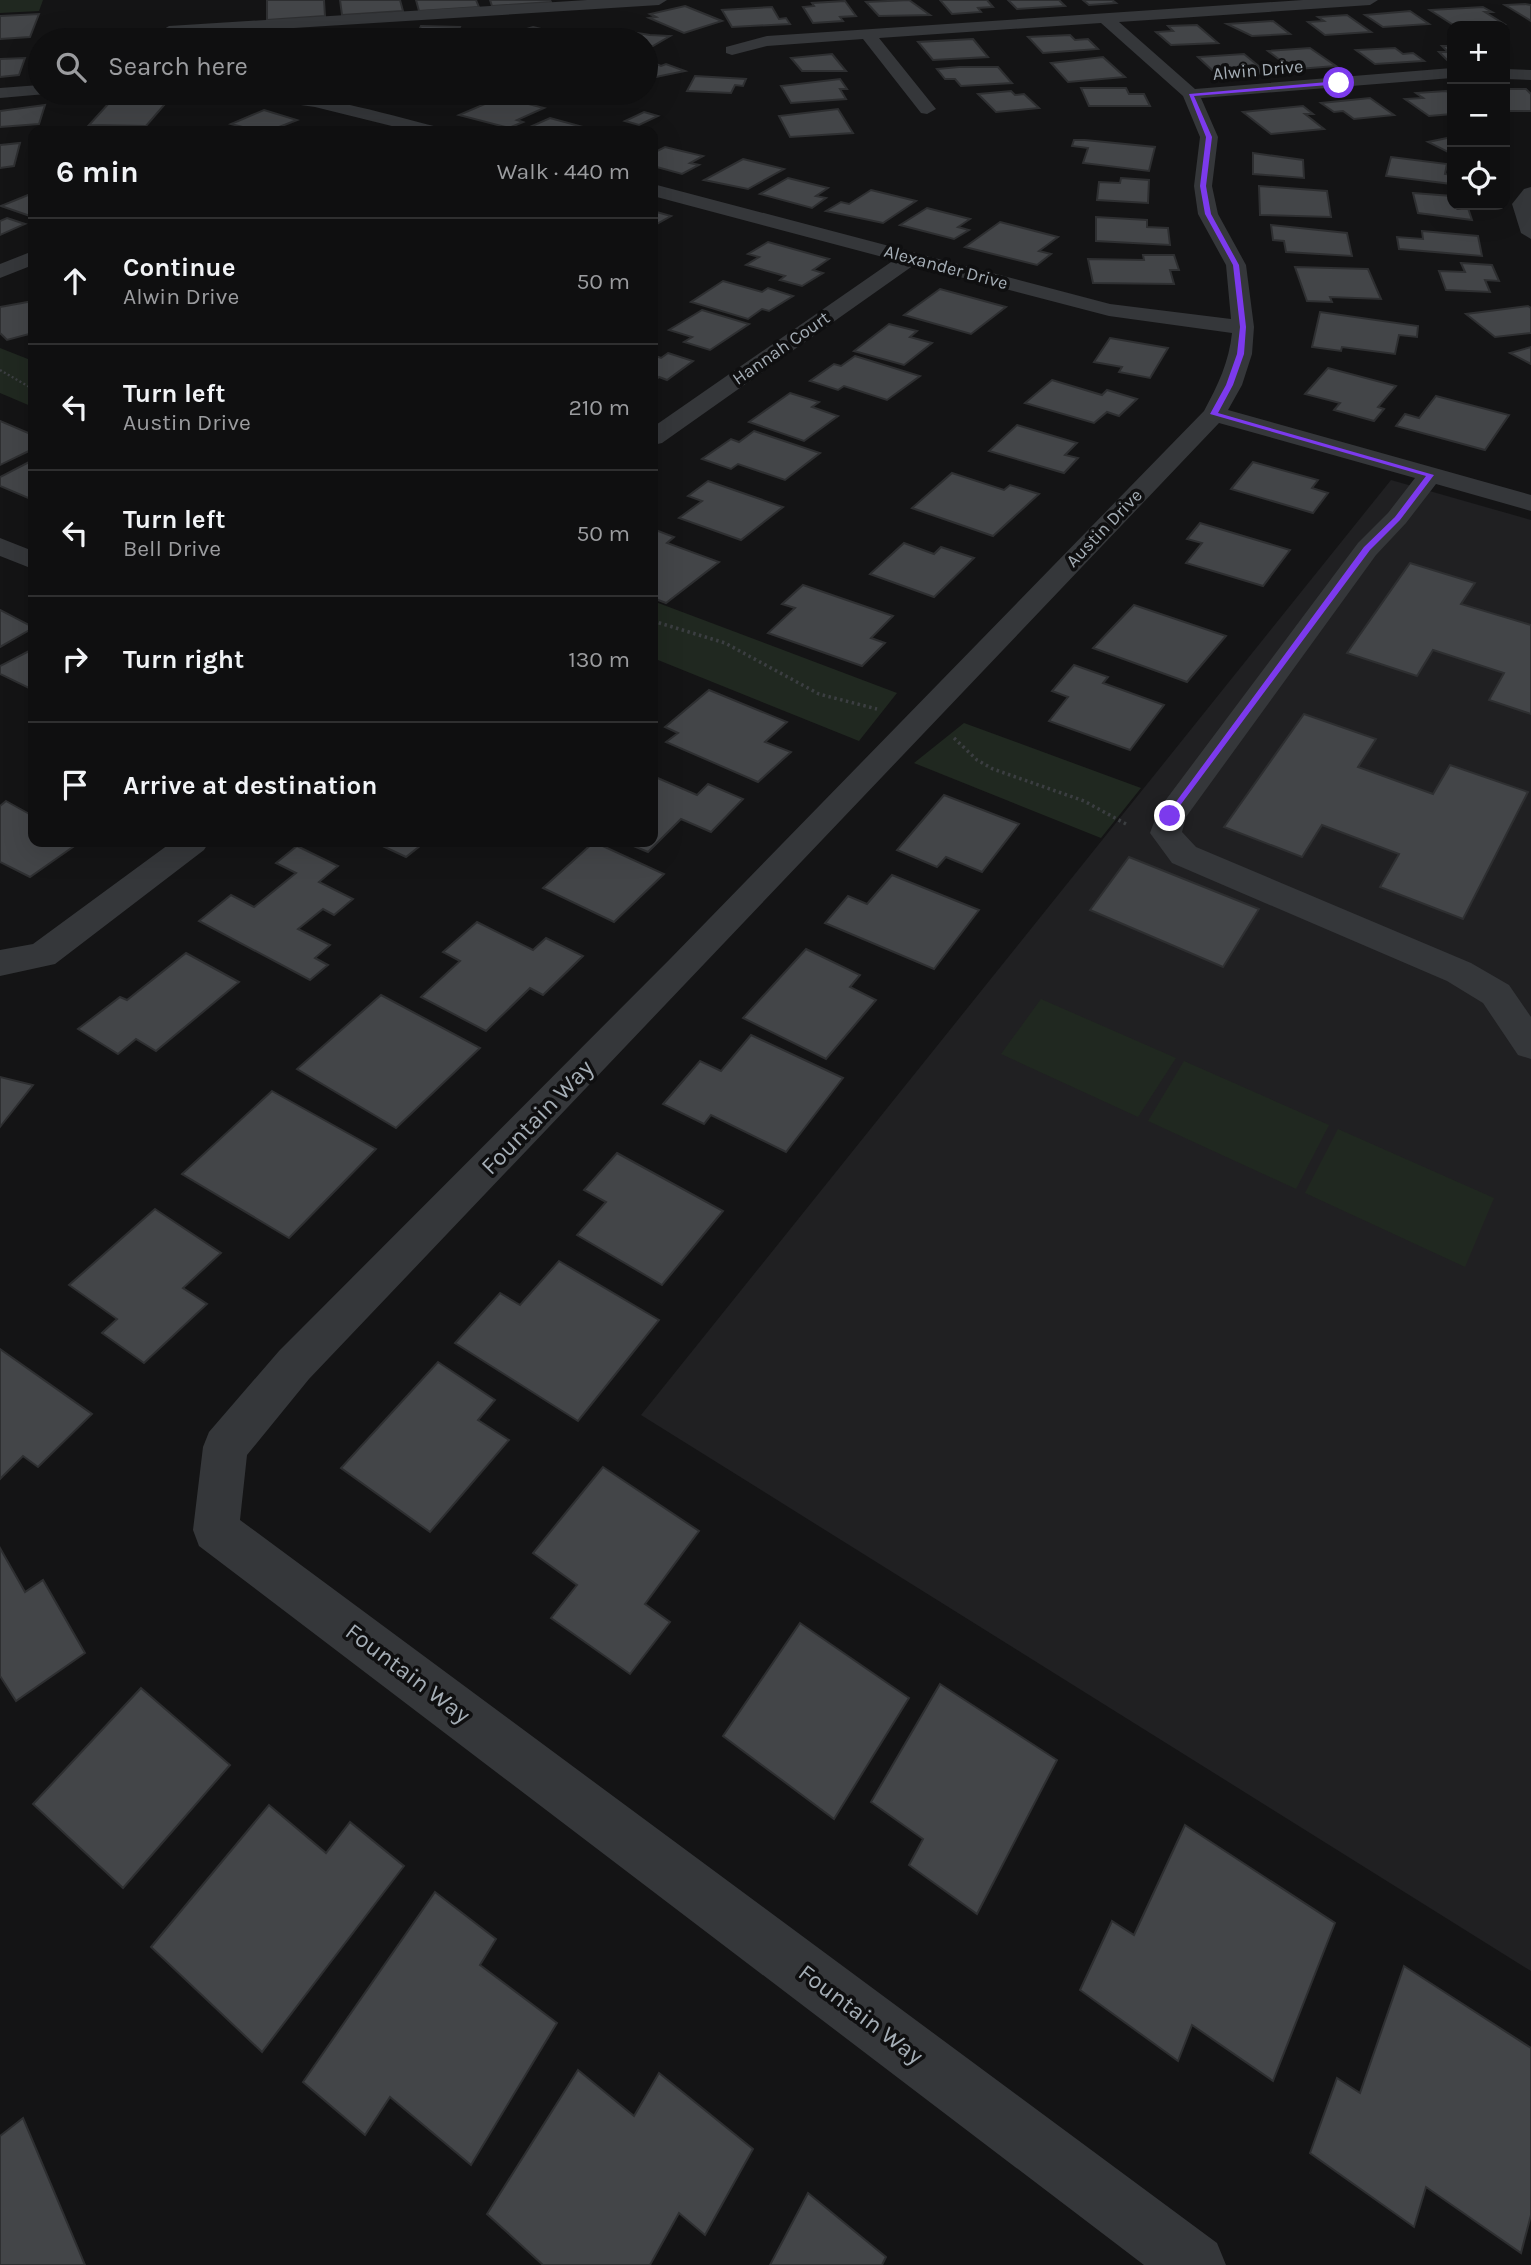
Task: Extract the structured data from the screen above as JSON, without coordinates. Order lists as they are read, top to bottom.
{
  "streets": {
    "street": [
      "Alwin Drive",
      "Alexander Drive",
      "Hannah Court",
      "Austin Drive",
      "Fountain Way"
    ]
  },
  "crossings": [
    ["Alwin Drive", "Austin Drive"],
    ["Alexander Drive", "Hannah Court"],
    ["Alexander Drive", "Austin Drive"],
    ["Austin Drive", "Fountain Way"]
  ],
  "page": {
    "map_buttons": ["+", "−"],
    "search": "Search here",
    "heading": ["6 min", "Walk · 440 m"],
    "list": [
      ["Continue", "Alwin Drive", "50 m"],
      ["Turn left", "Austin Drive", "210 m"],
      ["Turn left", "Bell Drive", "50 m"],
      ["Turn right", "130 m"],
      "Arrive at destination"
    ]
  }
}
